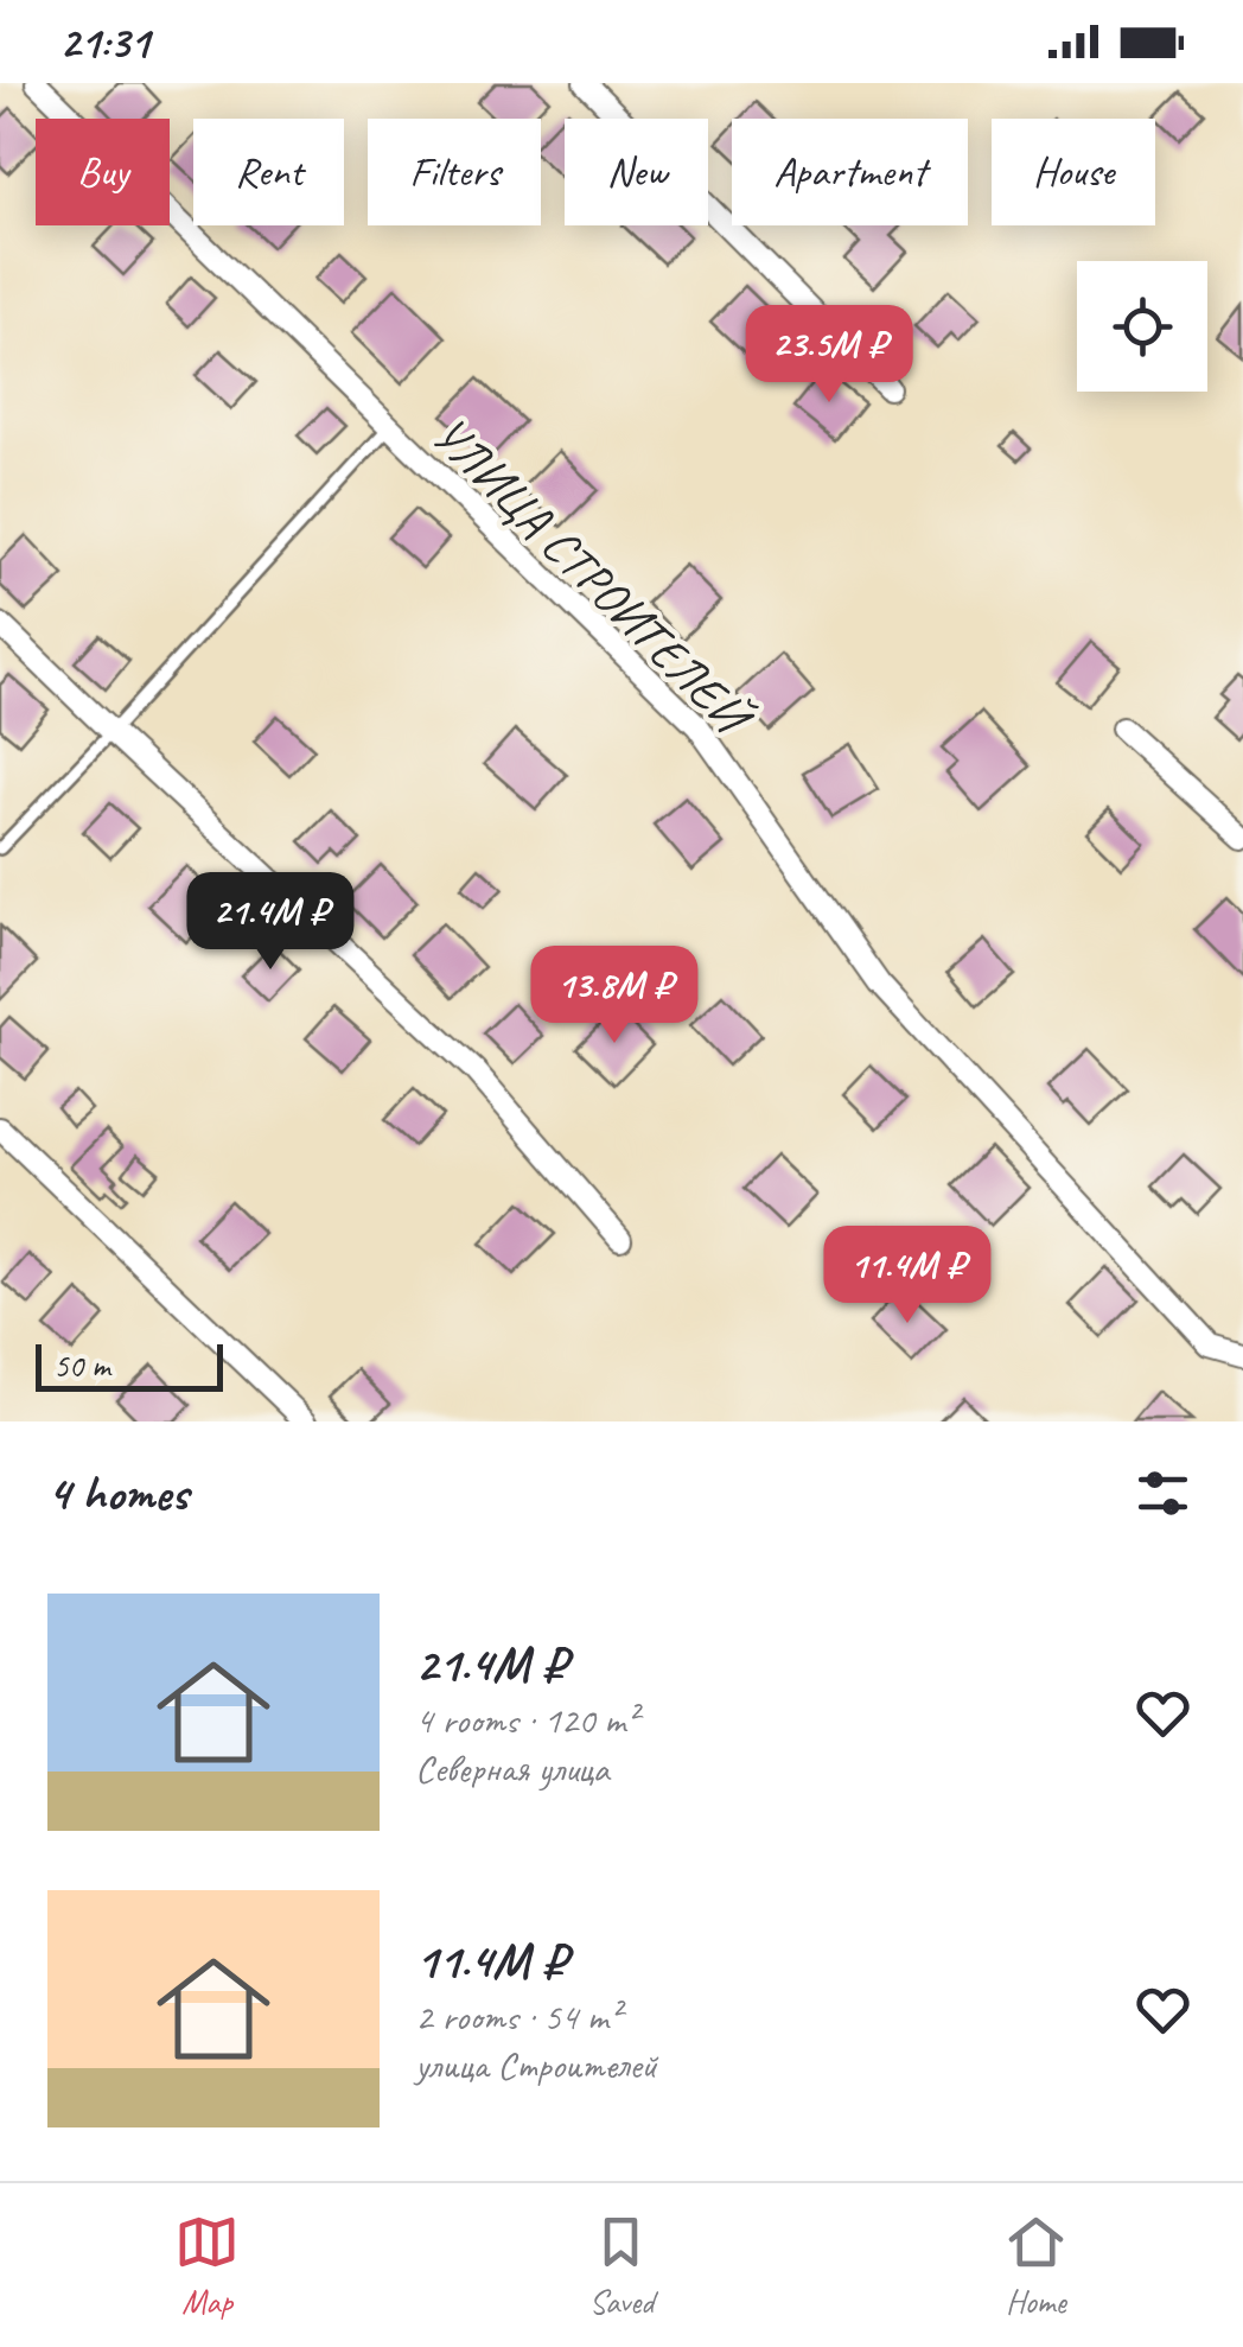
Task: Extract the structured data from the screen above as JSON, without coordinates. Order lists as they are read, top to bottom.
{
  "streets": {
    "street": ["УЛИЦА СТРОИТЕЛЕЙ"]
  },
  "scale_bar": "50 m",
  "page": {
    "status": "21:31",
    "chip": [
      "Buy",
      "Rent",
      "Filters",
      "New",
      "Apartment",
      "House"
    ],
    "price": [
      "23.5M ₽",
      "21.4M ₽",
      "13.8M ₽",
      "11.4M ₽"
    ],
    "scale": "50 m",
    "heading": "4 homes",
    "list": [
      {
        "name": "21.4M ₽",
        "note": "4 rooms · 120 m² · Северная улица"
      },
      {
        "name": "11.4M ₽",
        "note": "2 rooms · 54 m² · улица Строителей"
      }
    ],
    "tabs": ["Map", "Saved", "Home"]
  }
}
